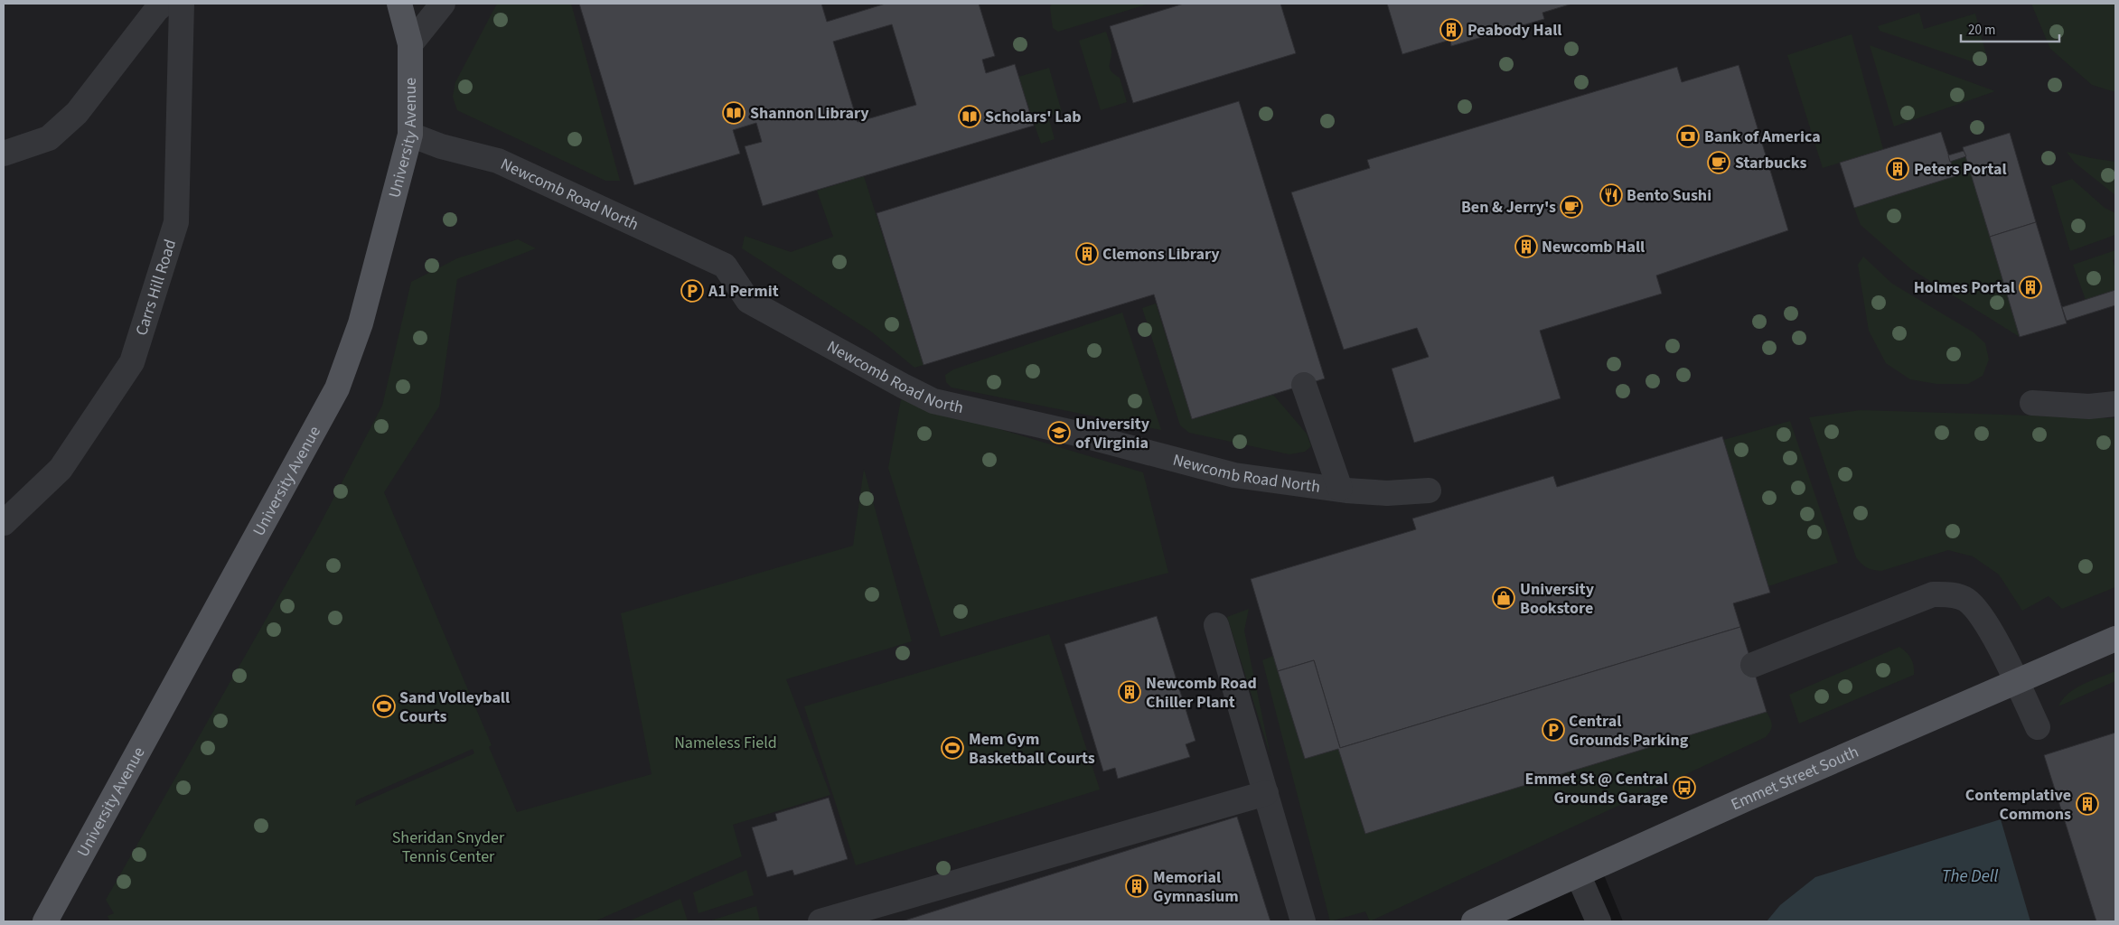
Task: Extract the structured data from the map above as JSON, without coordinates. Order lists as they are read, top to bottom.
{
  "streets": {
    "main road": ["University Avenue", "Emmet Street South"],
    "street": ["Newcomb Road North", "Carrs Hill Road"]
  },
  "crossings": [
    ["University Avenue", "Newcomb Road North"]
  ],
  "water": ["The Dell"],
  "parks": ["Nameless Field", "Sheridan Snyder Tennis Center"],
  "places": {
    "building": [
      "Peabody Hall",
      "Peters Portal",
      "Newcomb Hall",
      "Clemons Library",
      "Holmes Portal",
      "Newcomb Road Chiller Plant",
      "Contemplative Commons",
      "Memorial Gymnasium"
    ],
    "library": ["Shannon Library", "Scholars' Lab"],
    "bank": ["Bank of America"],
    "cafe": ["Starbucks", "Ben & Jerry's"],
    "restaurant": ["Bento Sushi"],
    "parking": ["A1 Permit", "Central Grounds Parking"],
    "school or university": ["University of Virginia"],
    "shop": ["University Bookstore"],
    "sports": ["Sand Volleyball Courts", "Mem Gym Basketball Courts"],
    "bus stop": ["Emmet St @ Central Grounds Garage"]
  },
  "scale_bar": "20 m"
}
